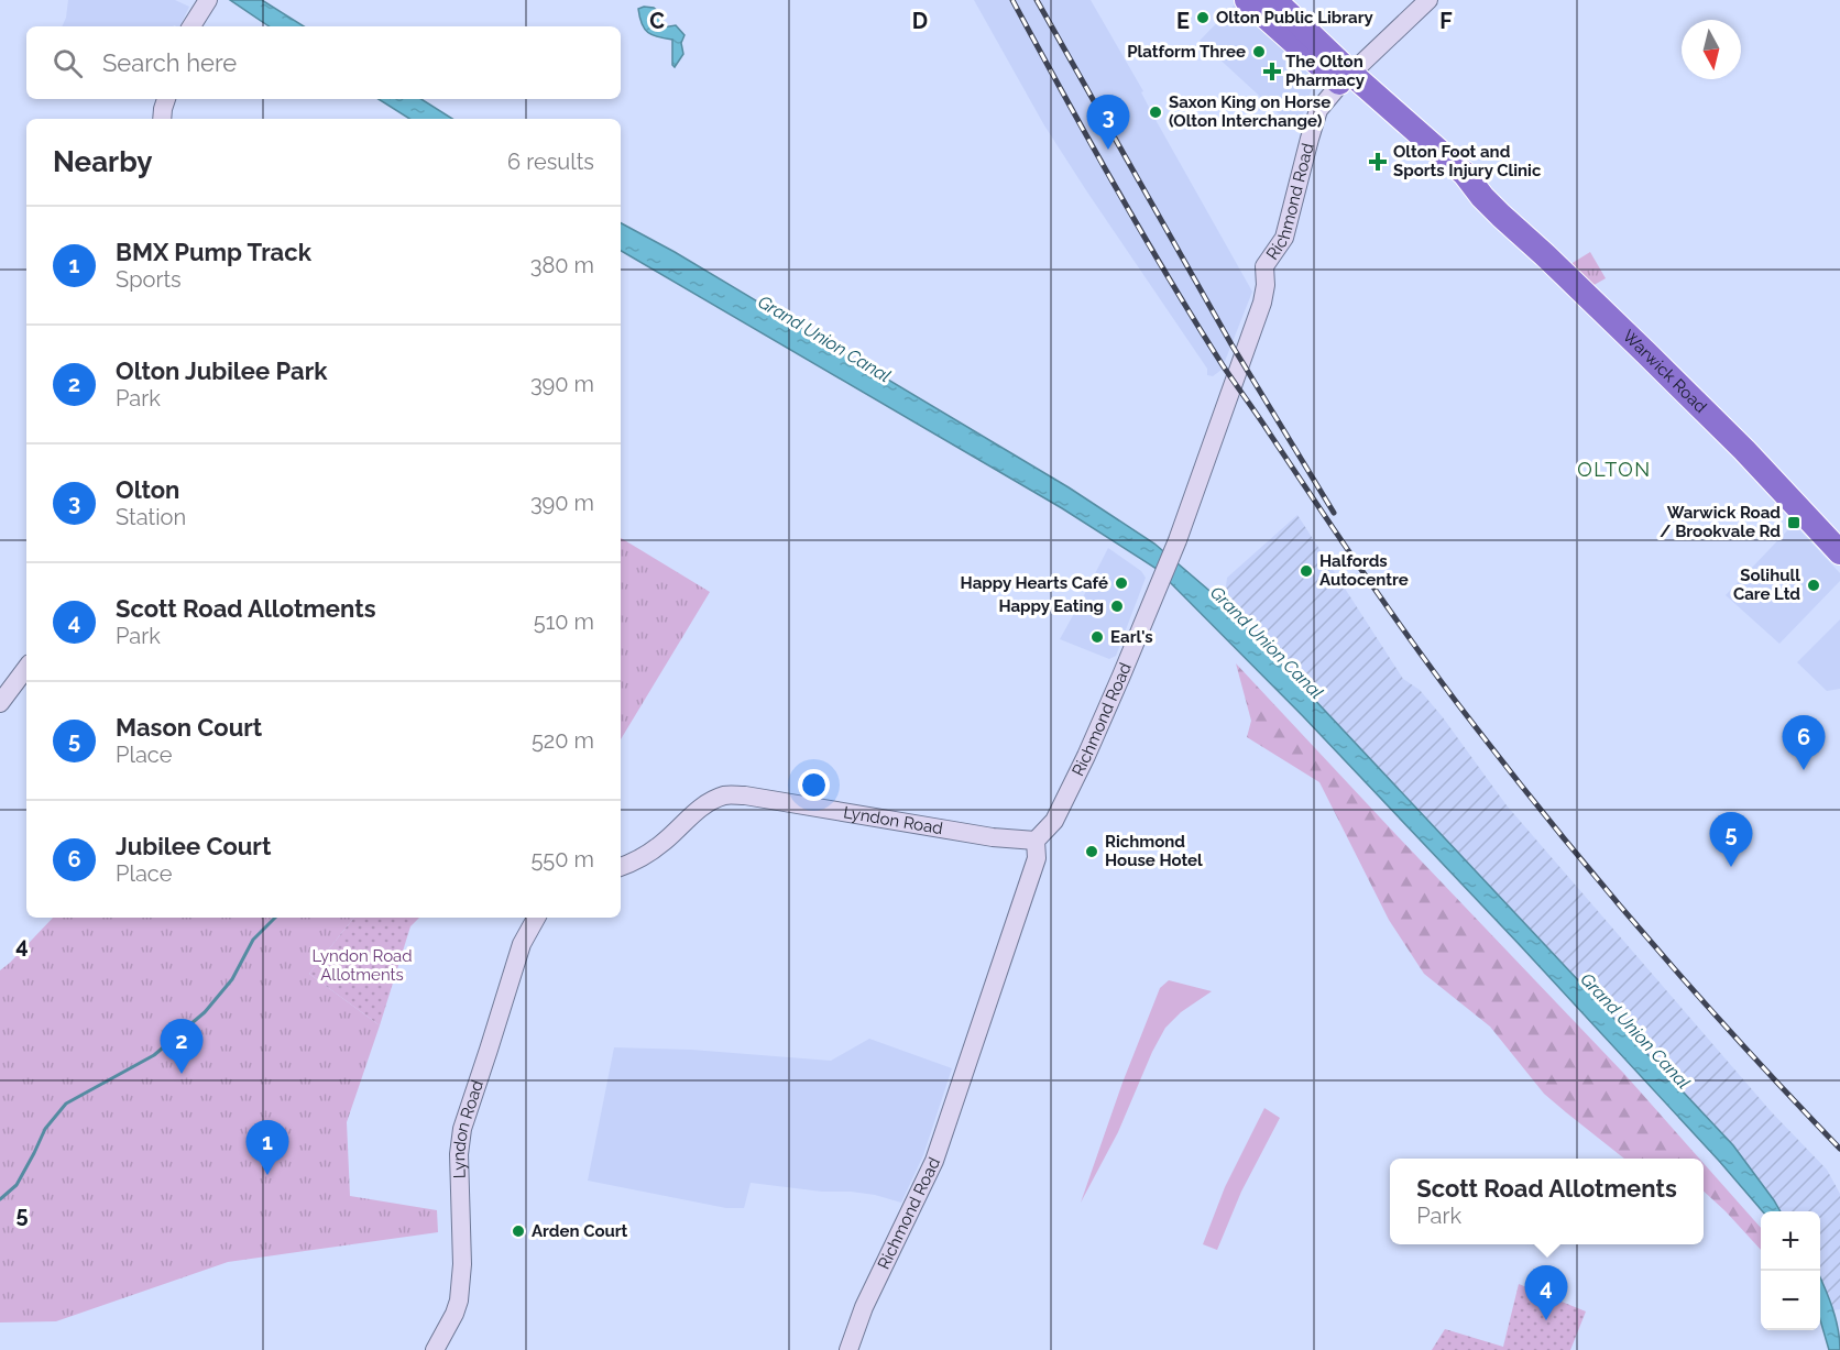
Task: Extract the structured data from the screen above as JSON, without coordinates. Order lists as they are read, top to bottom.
{
  "streets": {
    "highway": ["Warwick Road"],
    "street": ["Richmond Road", "Lyndon Road"]
  },
  "crossings": [
    ["Richmond Road", "Warwick Road"],
    ["Richmond Road", "Lyndon Road"]
  ],
  "districts": ["OLTON"],
  "water": ["Grand Union Canal"],
  "parks": ["Lyndon Road Allotments"],
  "places": {
    "other": [
      "Olton Public Library",
      "Platform Three",
      "Saxon King on Horse (Olton Interchange)",
      "Halfords Autocentre",
      "Happy Hearts Café",
      "Solihull Care Ltd",
      "Happy Eating",
      "Earl's",
      "Richmond House Hotel",
      "Arden Court"
    ],
    "health": ["The Olton Pharmacy", "Olton Foot and Sports Injury Clinic"],
    "transit": ["Warwick Road / Brookvale Rd"]
  },
  "north": "bottom",
  "page": {
    "search": "Search here",
    "pins": [
      "3",
      "6",
      "5",
      "2",
      "1",
      "4"
    ],
    "heading": ["Nearby", "6 results"],
    "list": [
      {
        "mark": "1",
        "name": "BMX Pump Track",
        "note": "Sports",
        "value": "380 m"
      },
      {
        "mark": "2",
        "name": "Olton Jubilee Park",
        "note": "Park",
        "value": "390 m"
      },
      {
        "mark": "3",
        "name": "Olton",
        "note": "Station",
        "value": "390 m"
      },
      {
        "mark": "4",
        "name": "Scott Road Allotments",
        "note": "Park",
        "value": "510 m"
      },
      {
        "mark": "5",
        "name": "Mason Court",
        "note": "Place",
        "value": "520 m"
      },
      {
        "mark": "6",
        "name": "Jubilee Court",
        "note": "Place",
        "value": "550 m"
      }
    ],
    "popup": ["Scott Road Allotments", "Park"],
    "map_buttons": ["+", "−"]
  },
  "grid": {
    "columns": [
      "C",
      "D",
      "E",
      "F"
    ],
    "rows": ["4", "5"]
  }
}
